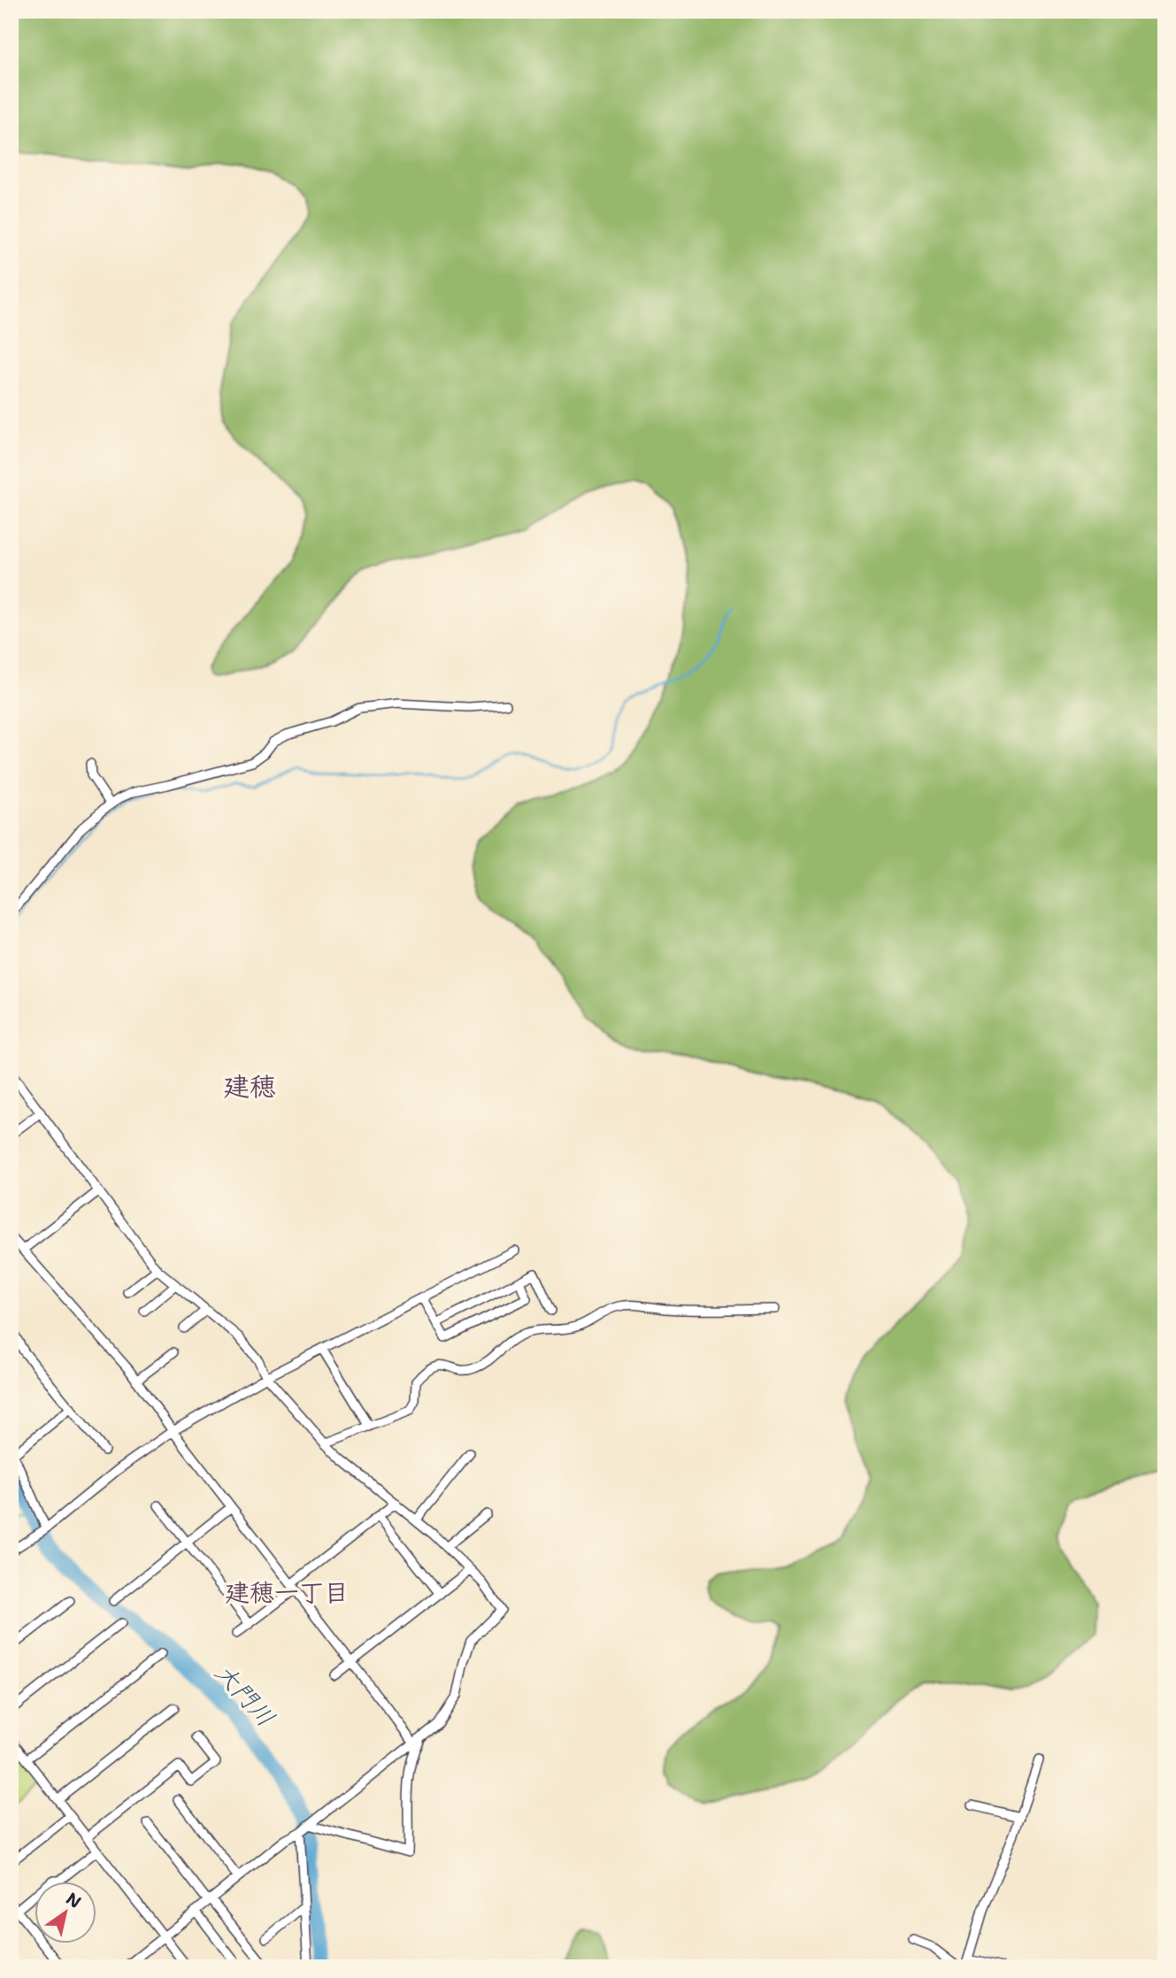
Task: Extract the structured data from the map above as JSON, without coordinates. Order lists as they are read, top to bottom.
{
  "districts": ["建穂", "建穂一丁目"],
  "water": ["大門川"],
  "north": "top right"
}
